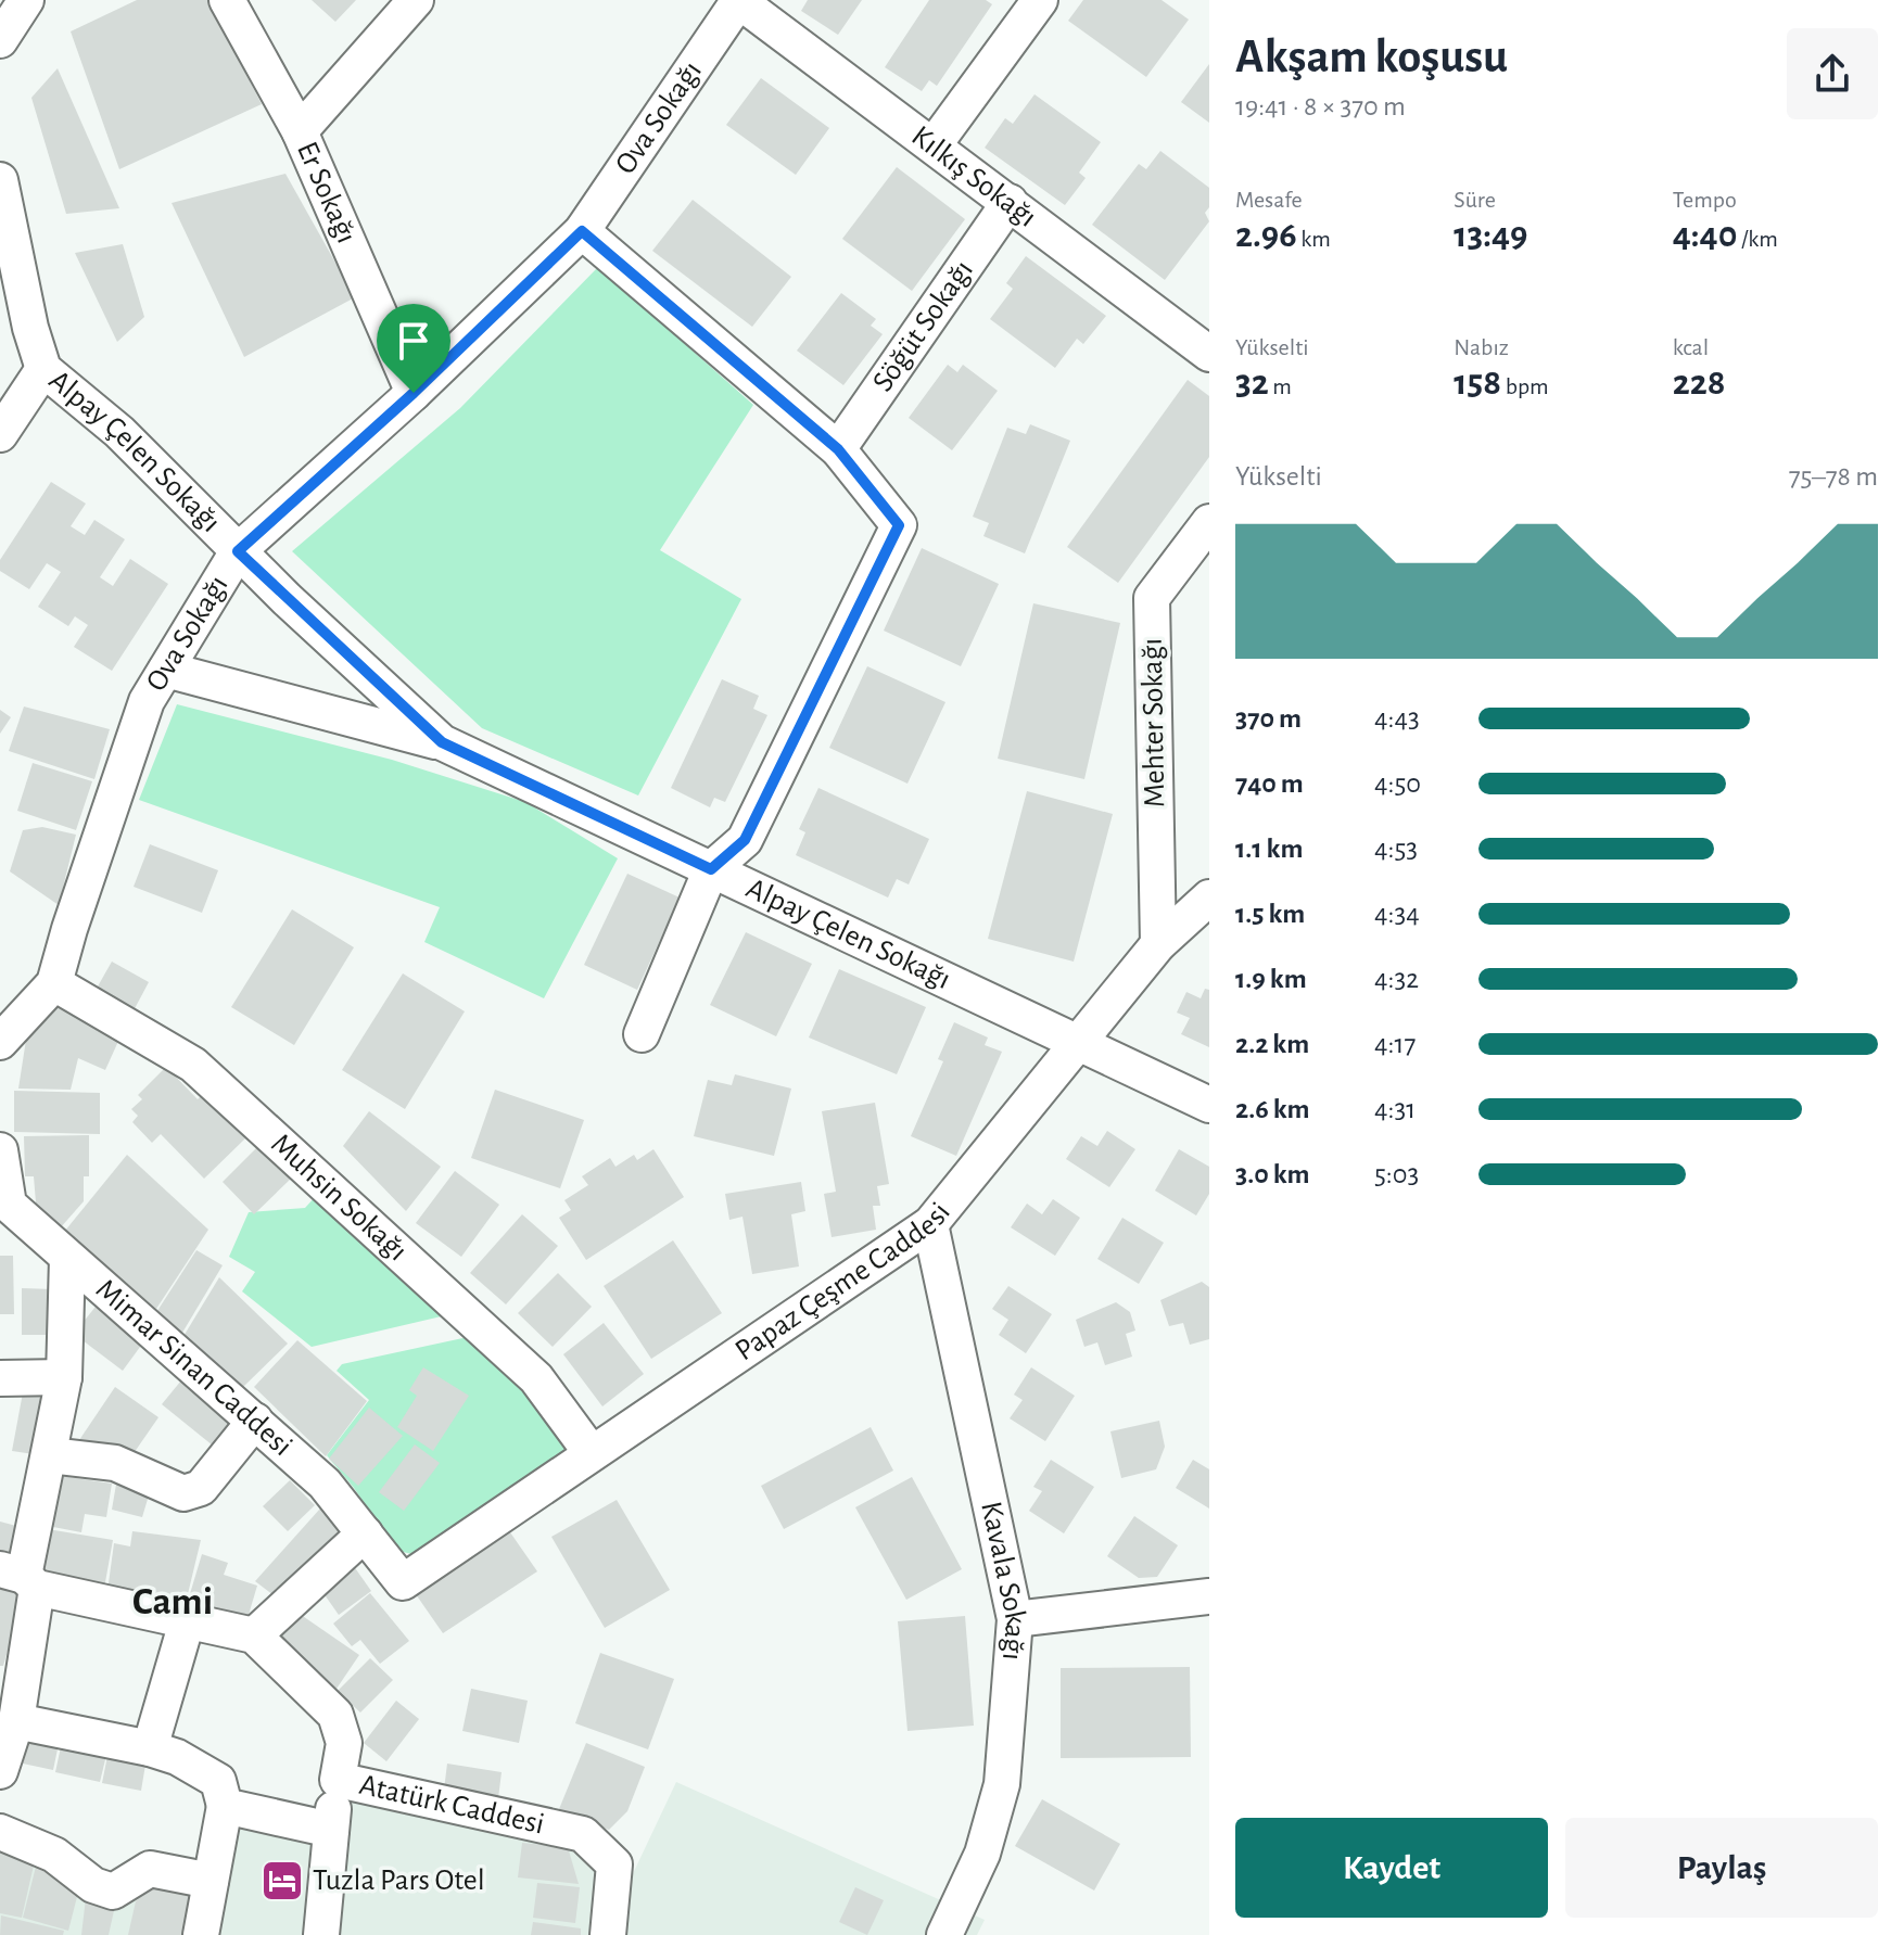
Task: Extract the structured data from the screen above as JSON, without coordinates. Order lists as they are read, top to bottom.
{
  "streets": {
    "street": [
      "Ova Sokağı",
      "Kılkış Sokağı",
      "Er Sokağı",
      "Söğüt Sokağı",
      "Alpay Çelen Sokağı",
      "Mehter Sokağı",
      "Muhsin Sokağı",
      "Papaz Çeşme Caddesi",
      "Mimar Sinan Caddesi",
      "Kavala Sokağı",
      "Atatürk Caddesi"
    ]
  },
  "crossings": [
    ["Ova Sokağı", "Kılkış Sokağı"],
    ["Ova Sokağı", "Er Sokağı"],
    ["Ova Sokağı", "Alpay Çelen Sokağı"],
    ["Ova Sokağı", "Muhsin Sokağı"],
    ["Kılkış Sokağı", "Söğüt Sokağı"],
    ["Alpay Çelen Sokağı", "Papaz Çeşme Caddesi"],
    ["Mehter Sokağı", "Papaz Çeşme Caddesi"],
    ["Muhsin Sokağı", "Papaz Çeşme Caddesi"],
    ["Papaz Çeşme Caddesi", "Mimar Sinan Caddesi"],
    ["Papaz Çeşme Caddesi", "Kavala Sokağı"]
  ],
  "districts": ["Cami"],
  "places": {
    "hotel": ["Tuzla Pars Otel"]
  },
  "page": {
    "heading": ["Akşam koşusu", "19:41 · 8 × 370 m"],
    "stats": [
      ["Mesafe", "2.96 km"],
      ["Süre", "13:49"],
      ["Tempo", "4:40 /km"],
      ["Yükselti", "32 m"],
      ["Nabız", "158 bpm"],
      ["kcal", "228"]
    ],
    "chart": ["Yükselti", "75–78 m"],
    "list": [
      {
        "name": "370 m",
        "note": "4:43"
      },
      {
        "name": "740 m",
        "note": "4:50"
      },
      {
        "name": "1.1 km",
        "note": "4:53"
      },
      {
        "name": "1.5 km",
        "note": "4:34"
      },
      {
        "name": "1.9 km",
        "note": "4:32"
      },
      {
        "name": "2.2 km",
        "note": "4:17"
      },
      {
        "name": "2.6 km",
        "note": "4:31"
      },
      {
        "name": "3.0 km",
        "note": "5:03"
      }
    ],
    "buttons": ["Kaydet", "Paylaş"]
  }
}
